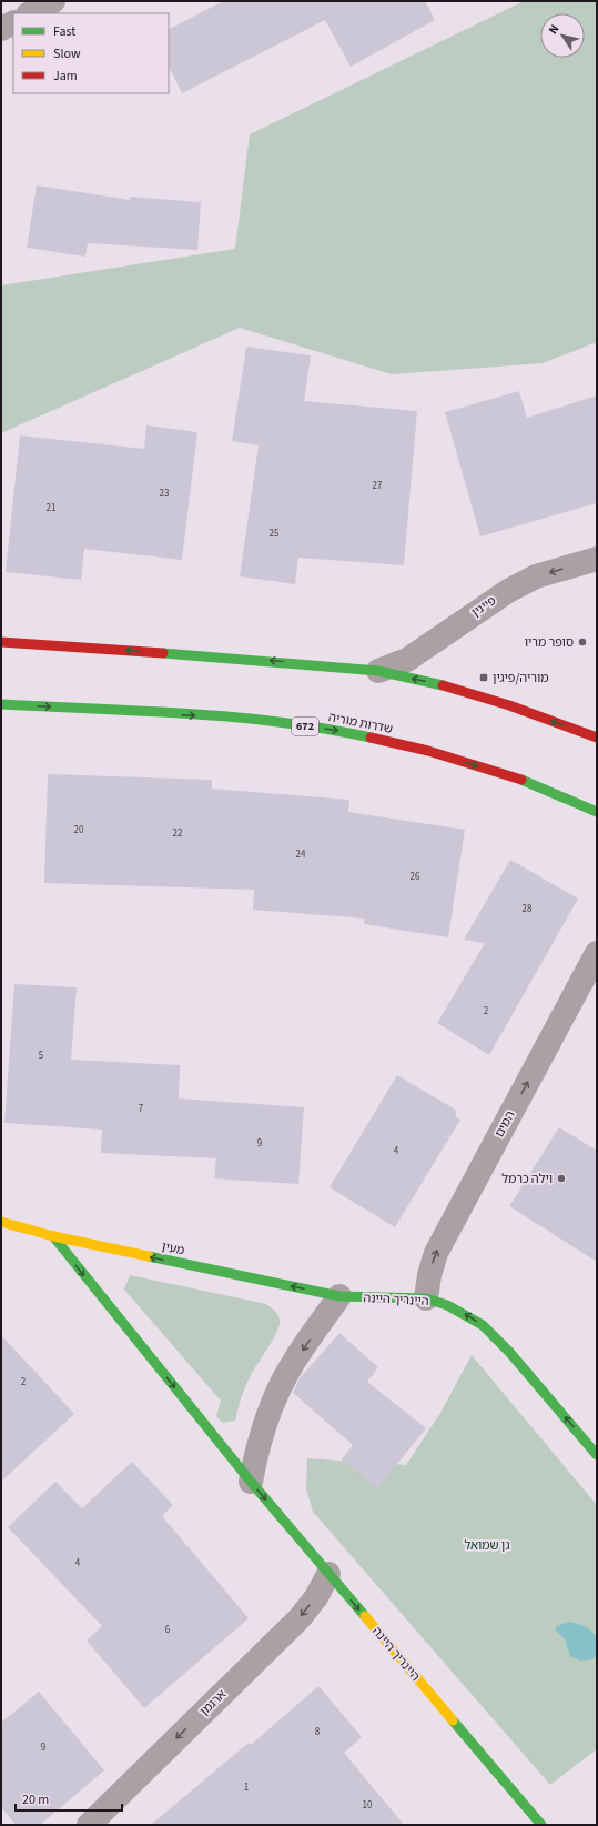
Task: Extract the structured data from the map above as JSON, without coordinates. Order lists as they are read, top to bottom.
{
  "streets": {
    "street": [
      "פייגין",
      "שדרות מוריה",
      "672",
      "המים",
      "מעין",
      "היינריך היינה",
      "ארגמן"
    ]
  },
  "crossings": [
    ["המים", "היינריך היינה"],
    ["מעין", "היינריך היינה"],
    ["היינריך היינה", "ארגמן"]
  ],
  "one_way": [
    "פייגין",
    "המים",
    "מעין",
    "ארגמן"
  ],
  "parks": ["גן שמואל"],
  "places": {
    "other": ["סופר מריו", "וילה כרמל"],
    "transit": ["מוריה/פיגין"]
  },
  "house_numbers": [
    "27",
    "23",
    "21",
    "25",
    "20",
    "22",
    "24",
    "26",
    "28",
    "2",
    "5",
    "7",
    "9",
    "4",
    "2",
    "4",
    "6",
    "8",
    "9",
    "1",
    "10"
  ],
  "legend": ["Fast", "Slow", "Jam"],
  "scale_bar": "20 m",
  "north": "top left"
}
